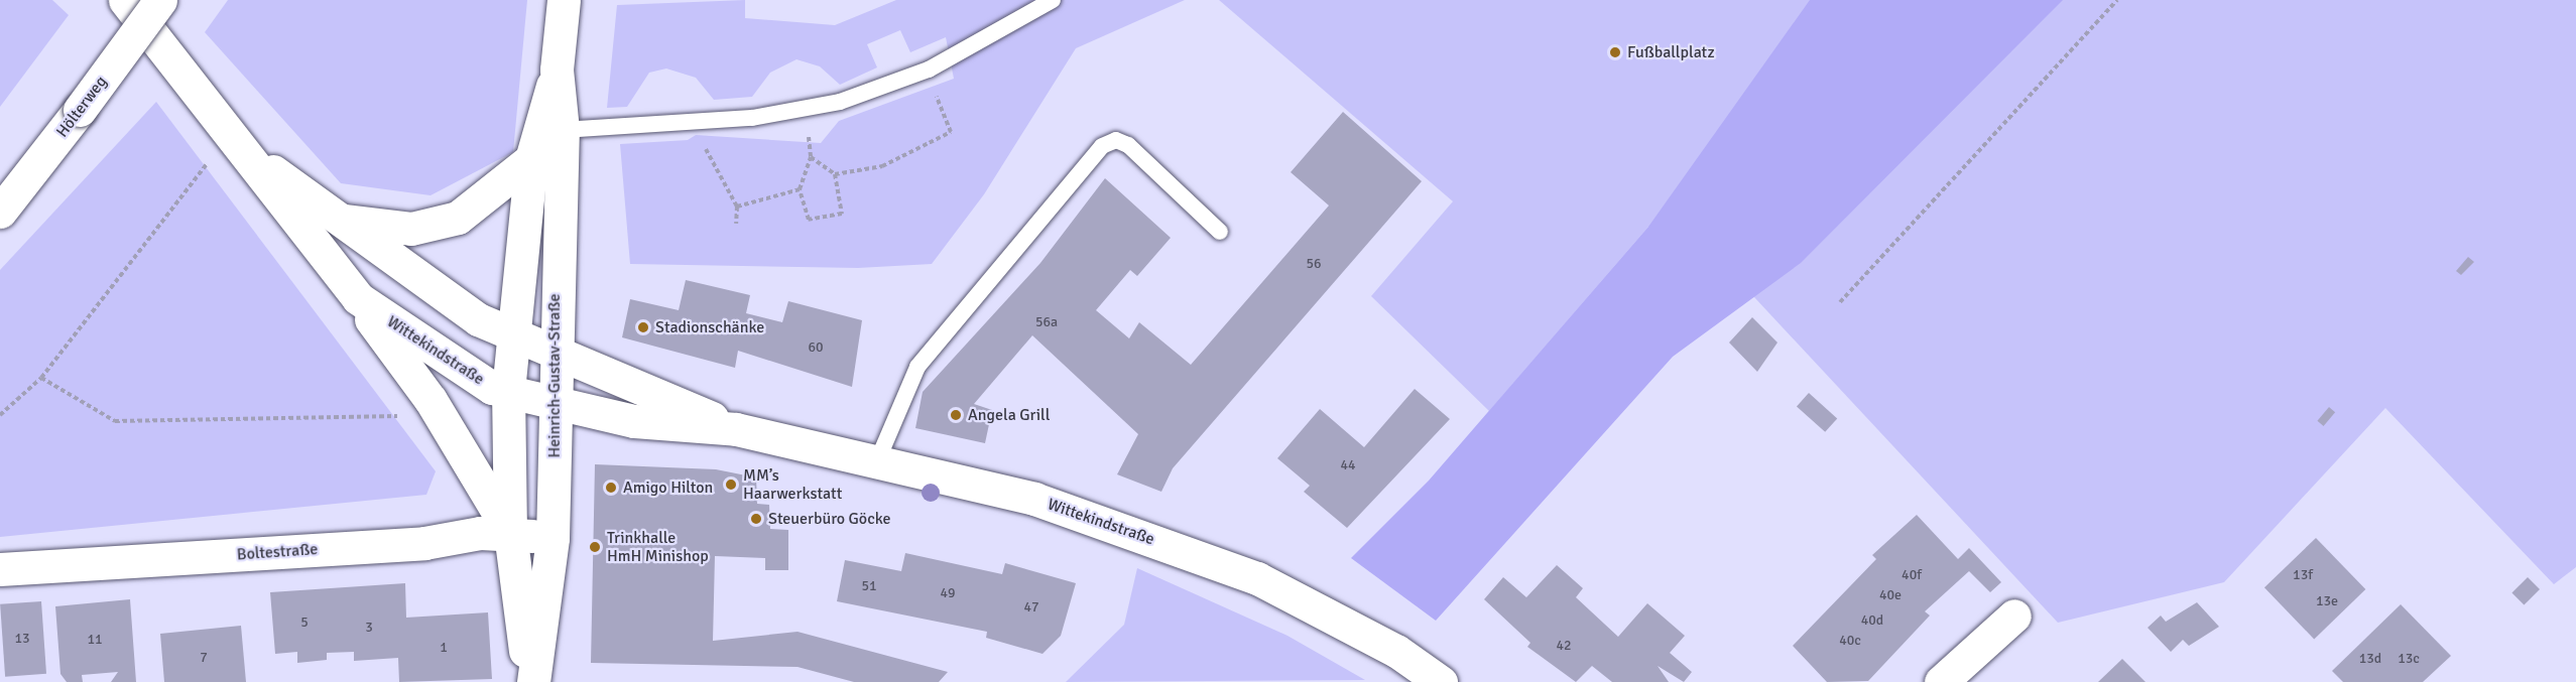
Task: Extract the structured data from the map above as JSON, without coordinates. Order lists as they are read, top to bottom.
{
  "streets": {
    "street": [
      "Hölterweg",
      "Wittekindstraße",
      "Heinrich-Gustav-Straße",
      "Boltestraße"
    ]
  },
  "crossings": [
    ["Wittekindstraße", "Heinrich-Gustav-Straße"],
    ["Heinrich-Gustav-Straße", "Boltestraße"]
  ],
  "places": [
    "Fußballplatz",
    "Stadionschänke",
    "Angela Grill",
    "MM’s Haarwerkstatt",
    "Amigo Hilton",
    "Steuerbüro Göcke",
    "Trinkhalle HmH Minishop"
  ],
  "house_numbers": [
    "56",
    "56a",
    "60",
    "44",
    "40f",
    "13f",
    "51",
    "49",
    "40e",
    "13e",
    "47",
    "40d",
    "5",
    "3",
    "13",
    "11",
    "40c",
    "42",
    "1",
    "7",
    "13d",
    "13c"
  ]
}
